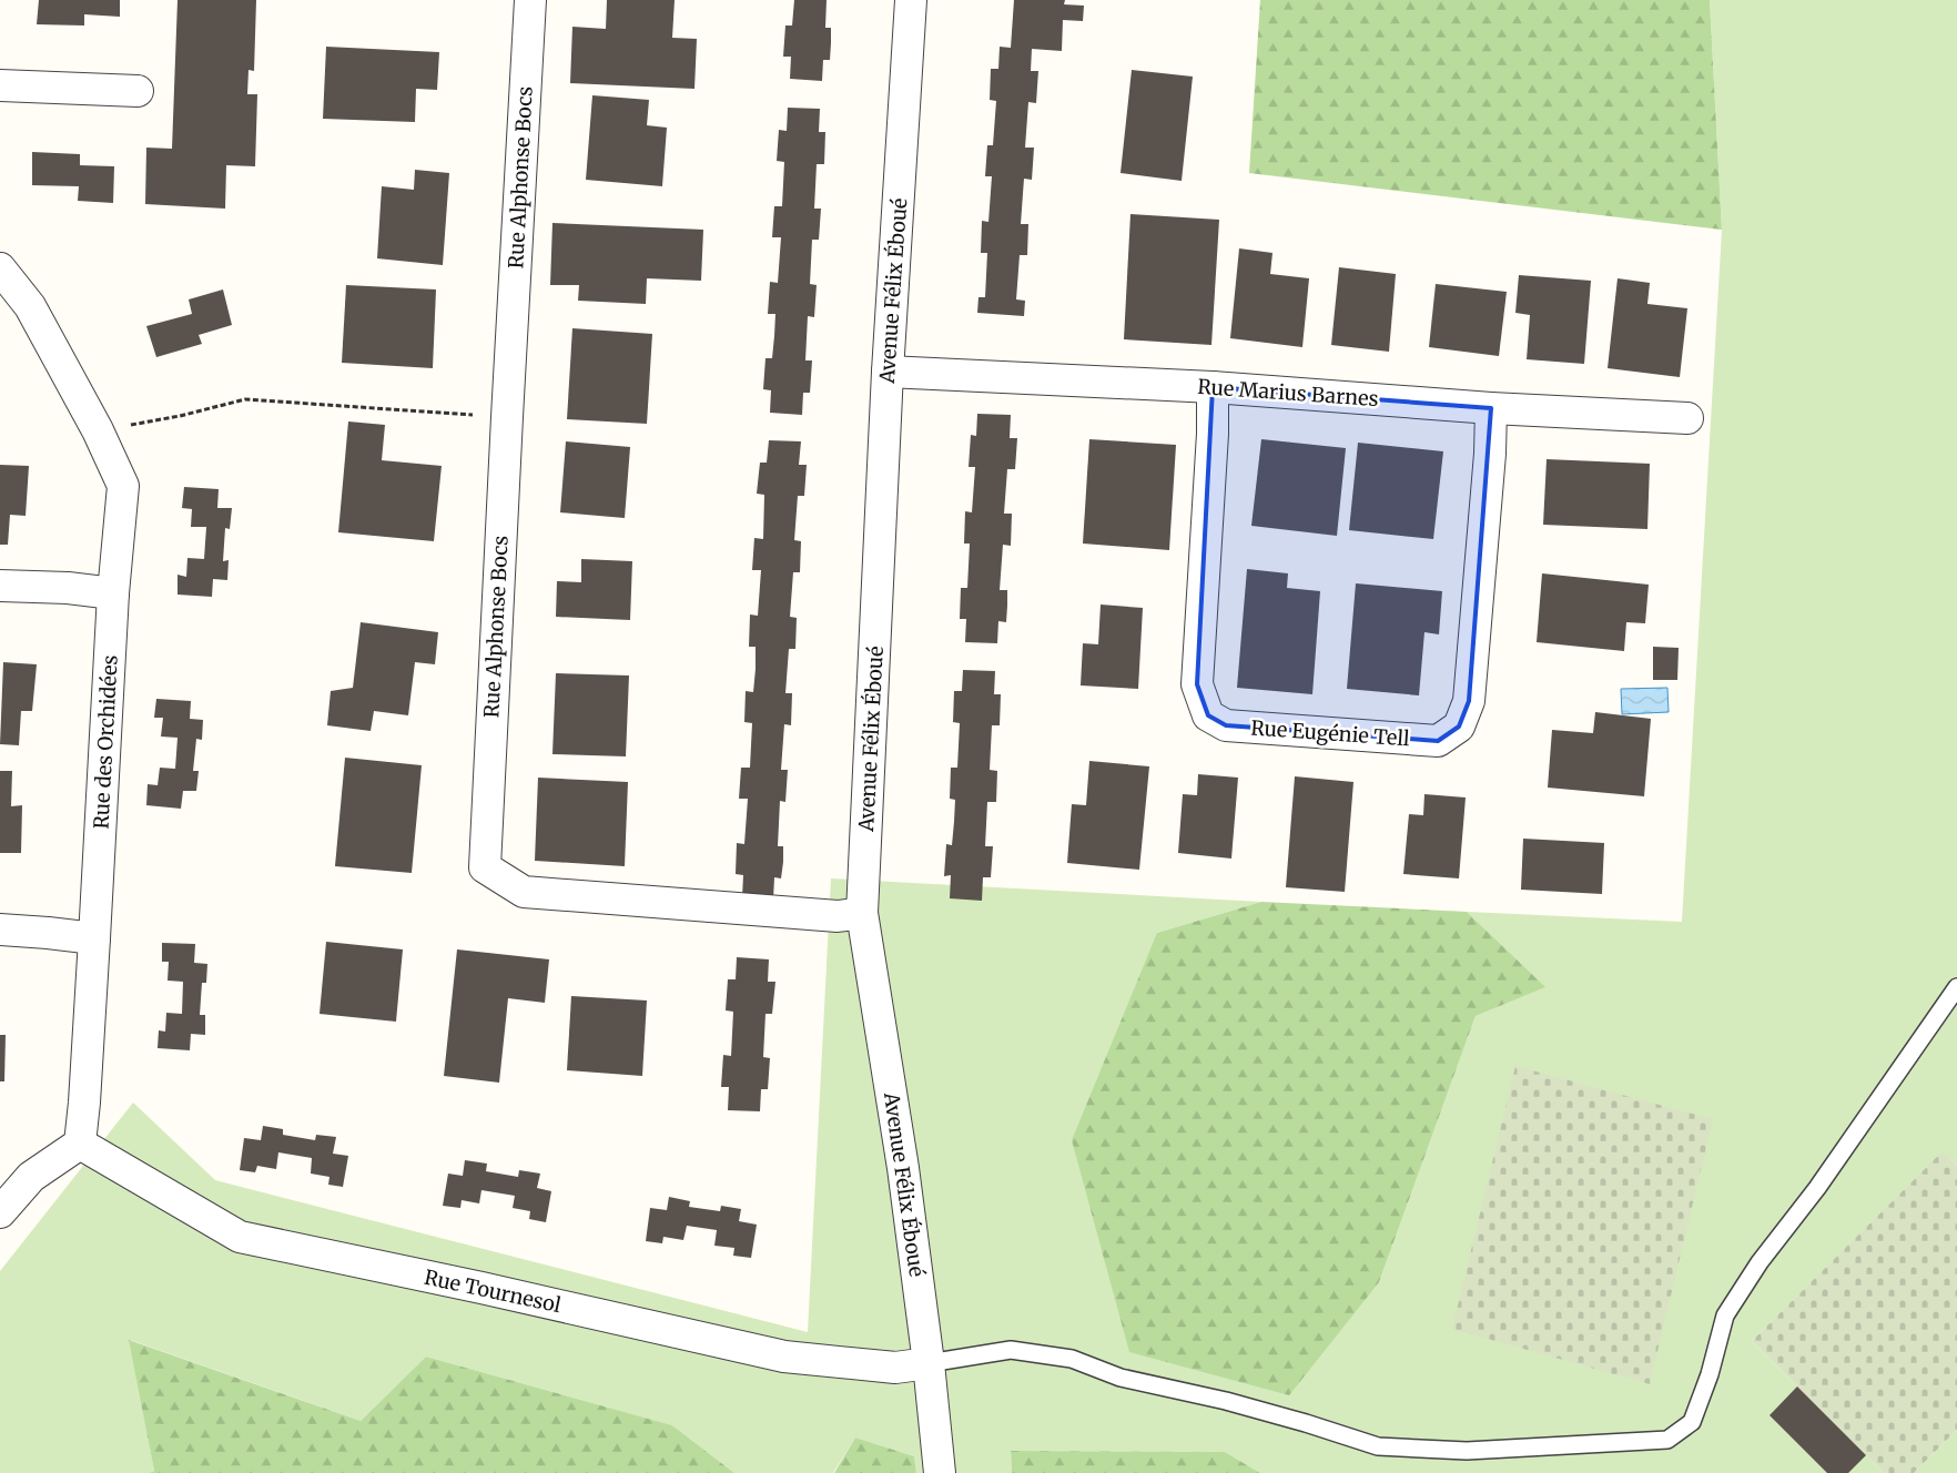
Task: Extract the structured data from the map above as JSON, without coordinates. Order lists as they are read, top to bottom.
{
  "streets": {
    "street": [
      "Rue Alphonse Bocs",
      "Avenue Félix Éboué",
      "Rue Marius Barnes",
      "Rue Eugénie Tell",
      "Rue des Orchidées",
      "Rue Tournesol"
    ]
  },
  "crossings": [
    ["Rue Alphonse Bocs", "Avenue Félix Éboué"],
    ["Avenue Félix Éboué", "Rue Marius Barnes"],
    ["Avenue Félix Éboué", "Rue Tournesol"],
    ["Rue Marius Barnes", "Rue Eugénie Tell"],
    ["Rue des Orchidées", "Rue Tournesol"]
  ]
}
